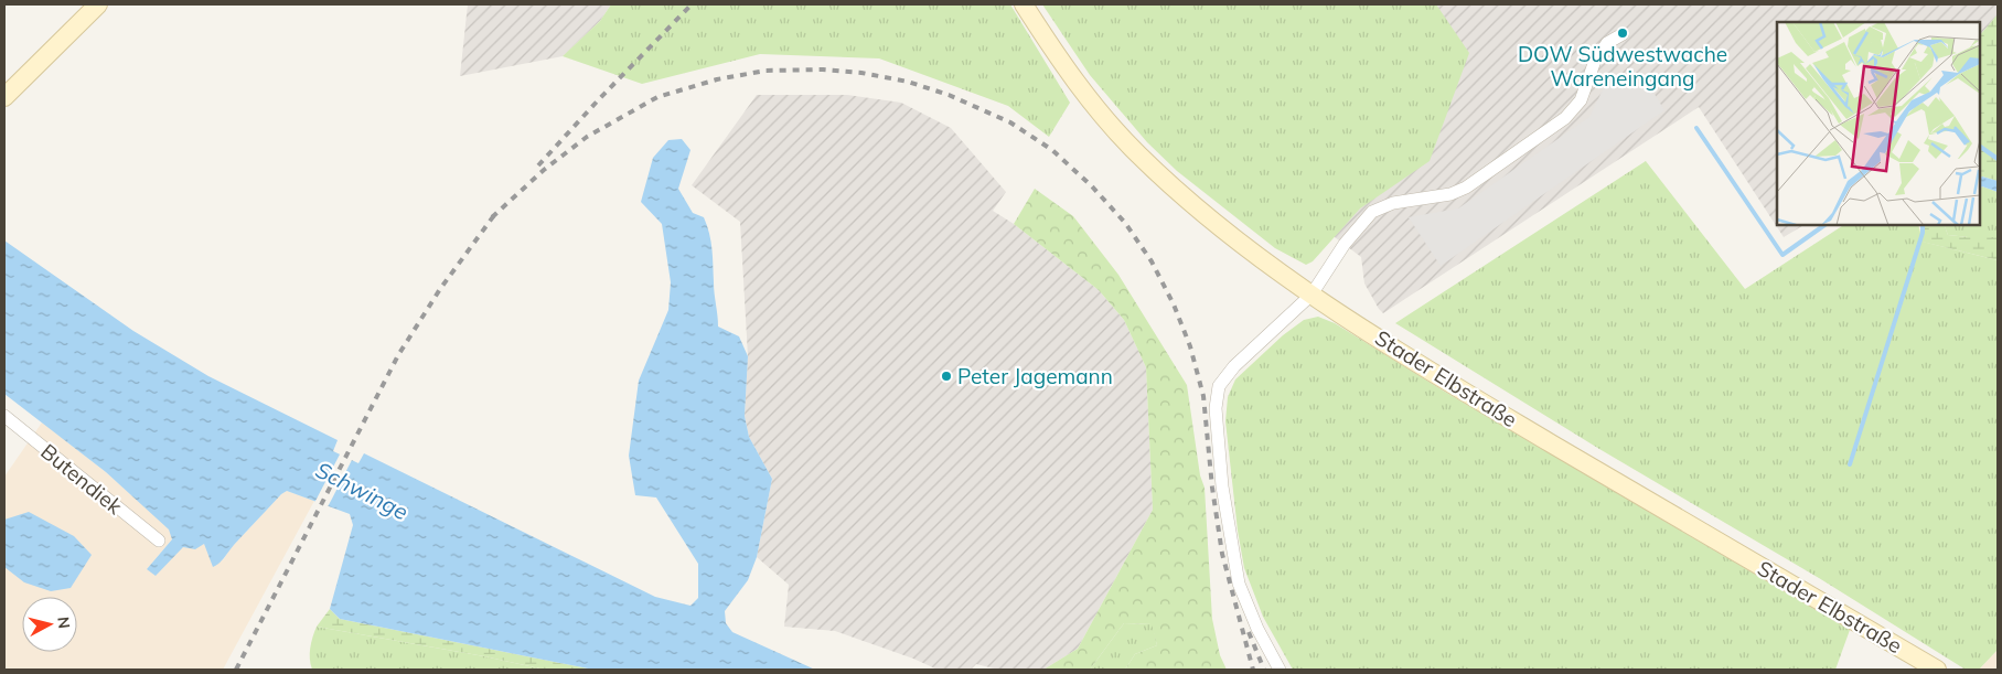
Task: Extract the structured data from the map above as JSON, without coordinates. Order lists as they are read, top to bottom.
{
  "streets": {
    "street": ["Stader Elbstraße", "Butendiek"]
  },
  "water": ["Schwinge"],
  "places": ["DOW Südwestwache Wareneingang", "Peter Jagemann"],
  "north": "right"
}
